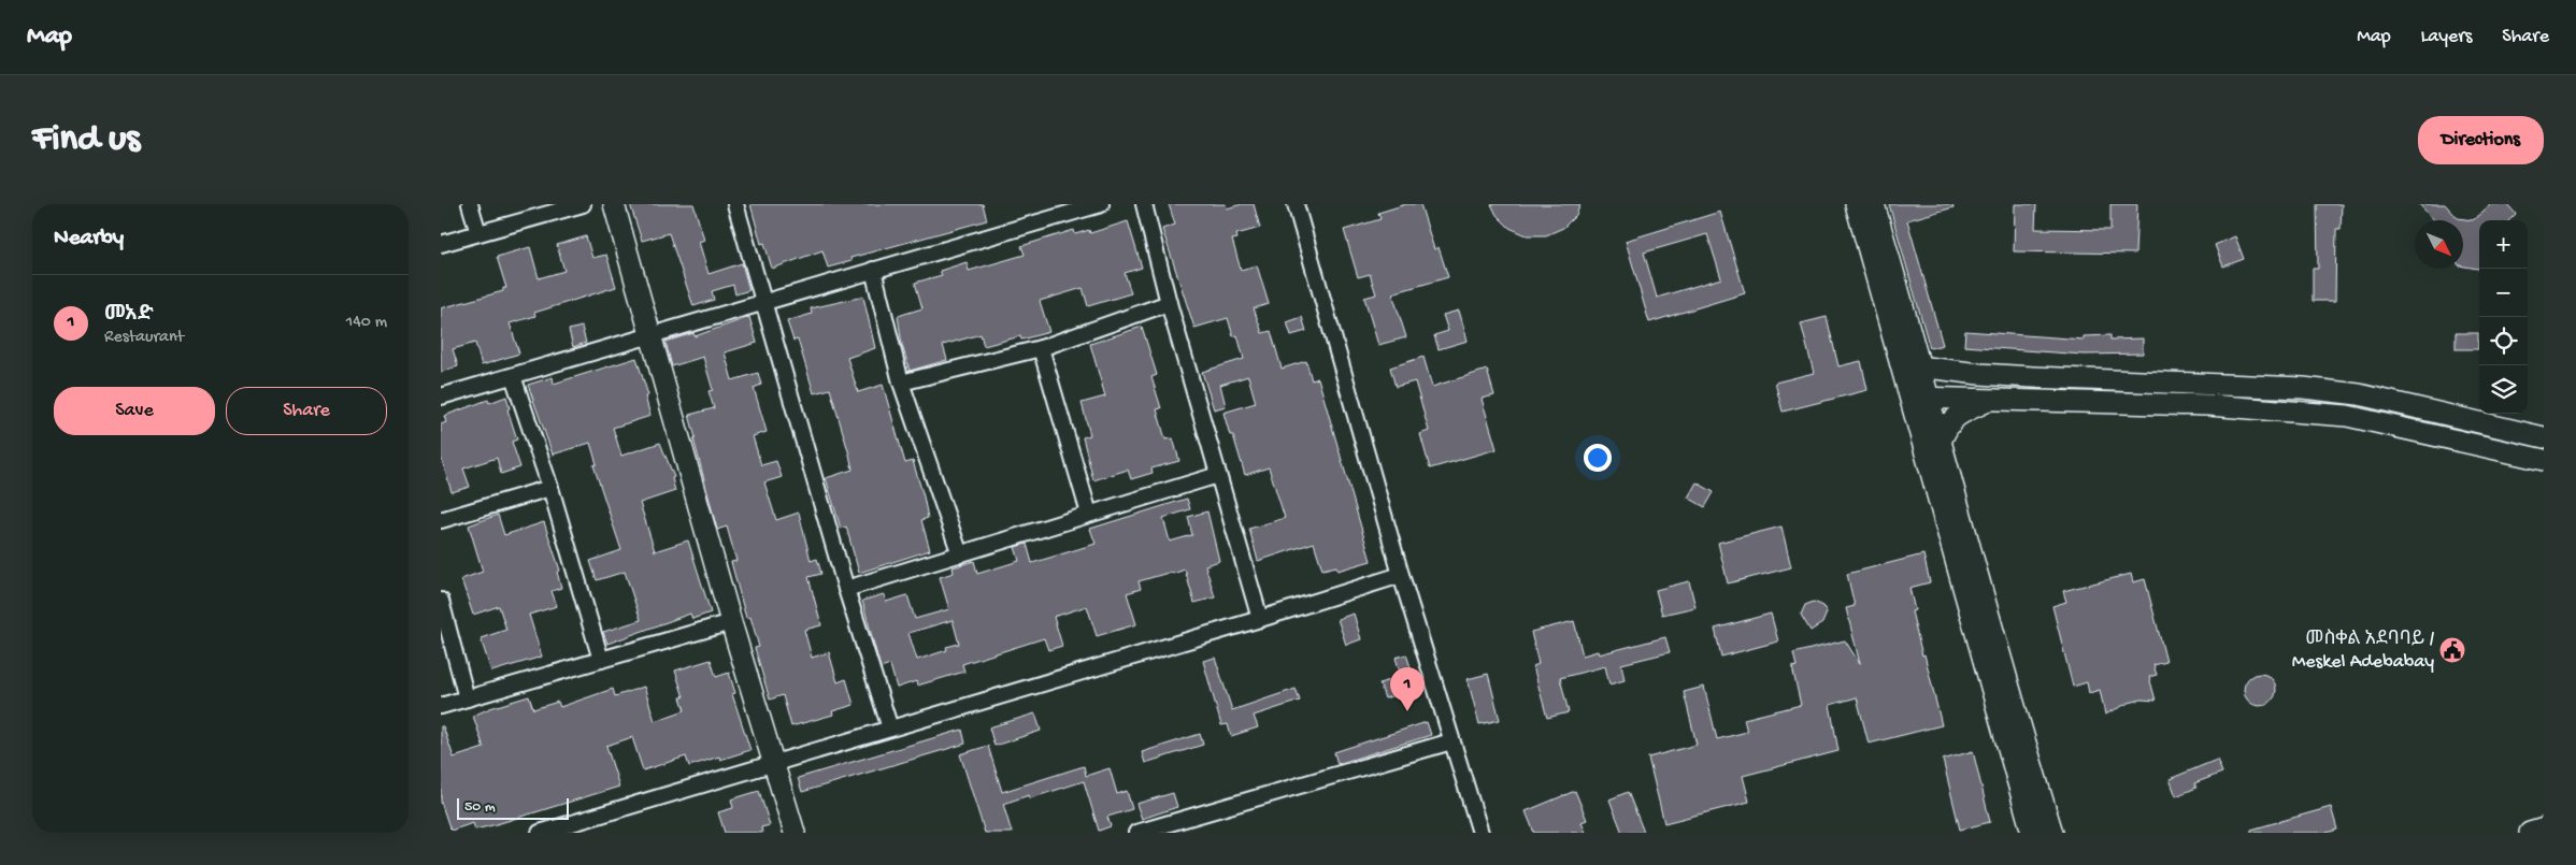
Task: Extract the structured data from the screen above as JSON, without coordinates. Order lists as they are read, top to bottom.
{
  "places": {
    "public building": ["መስቀል አደባባይ / Meskel Adebabay"]
  },
  "scale_bar": "50 m",
  "north": "bottom right",
  "page": {
    "header": "Map",
    "nav": ["Map", "Layers", "Share"],
    "buttons": [
      "Directions",
      ["Save", "Share"]
    ],
    "title": "Find us",
    "heading": "Nearby",
    "map_buttons": ["+", "−"],
    "list": [
      {
        "mark": "1",
        "name": "መአድ",
        "note": "Restaurant",
        "value": "140 m"
      }
    ],
    "pins": "1",
    "scale": "50 m"
  }
}
